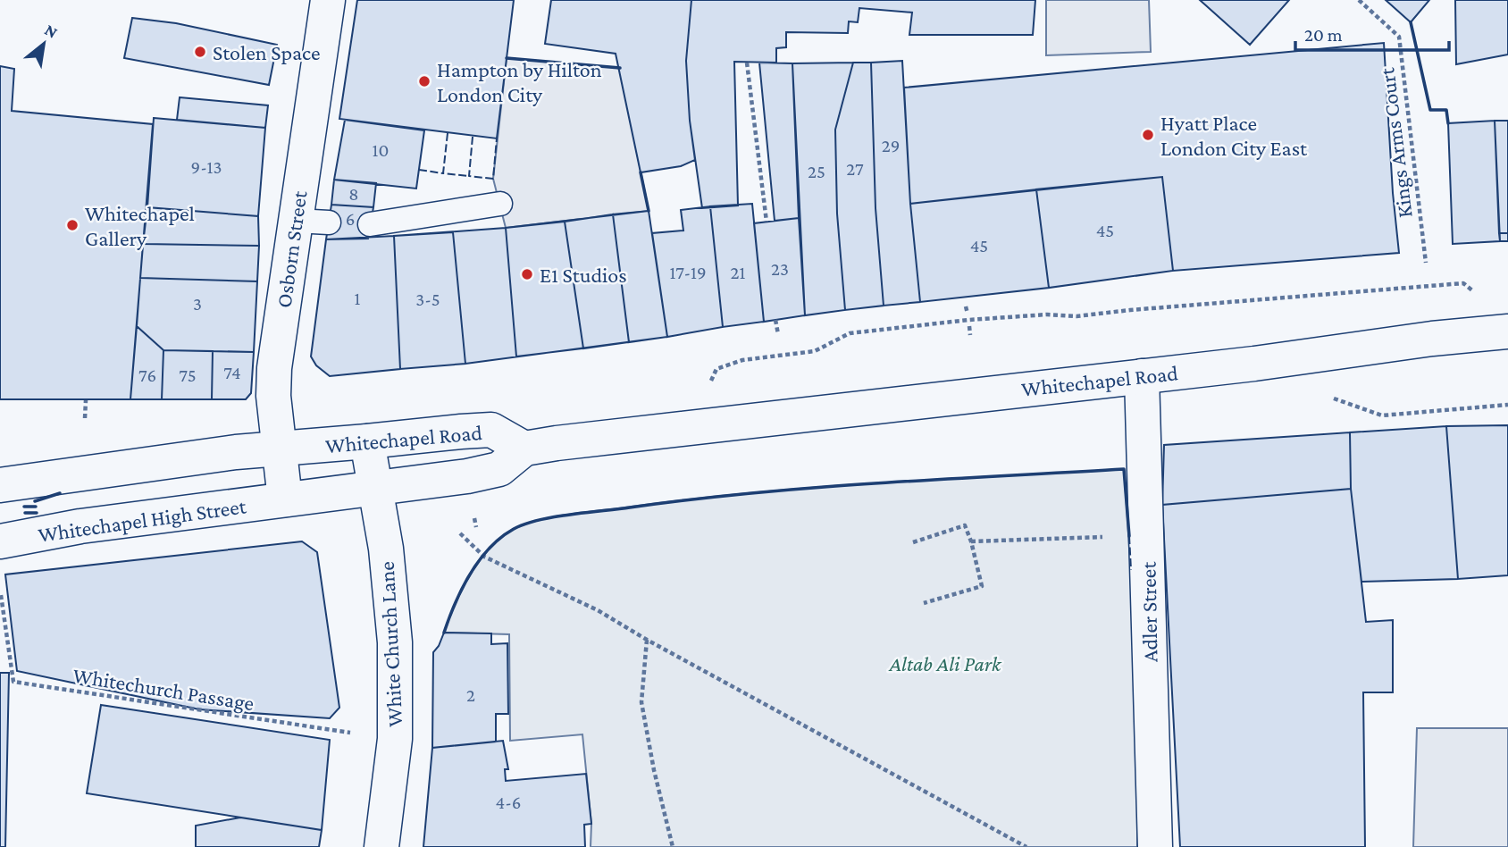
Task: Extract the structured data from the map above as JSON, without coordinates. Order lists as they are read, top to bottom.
{
  "streets": {
    "main road": [
      "Osborn Street",
      "Whitechapel Road",
      "Whitechapel High Street",
      "Adler Street",
      "White Church Lane"
    ],
    "path": ["Kings Arms Court", "Whitechurch Passage"]
  },
  "crossings": [
    ["Osborn Street", "Whitechapel Road"],
    ["Osborn Street", "Whitechapel High Street"],
    ["Whitechapel Road", "Whitechapel High Street"],
    ["Whitechapel Road", "Adler Street"],
    ["Whitechapel Road", "White Church Lane"],
    ["White Church Lane", "Whitechurch Passage"]
  ],
  "parks": ["Altab Ali Park"],
  "places": [
    "Stolen Space",
    "Hampton by Hilton London City",
    "Hyatt Place London City East",
    "Whitechapel Gallery",
    "E1 Studios"
  ],
  "house_numbers": [
    "29",
    "10",
    "9-13",
    "27",
    "25",
    "8",
    "6",
    "45",
    "45",
    "23",
    "17-19",
    "21",
    "1",
    "3-5",
    "3",
    "74",
    "76",
    "75",
    "2",
    "4-6"
  ],
  "scale_bar": "20 m",
  "north": "top right"
}
